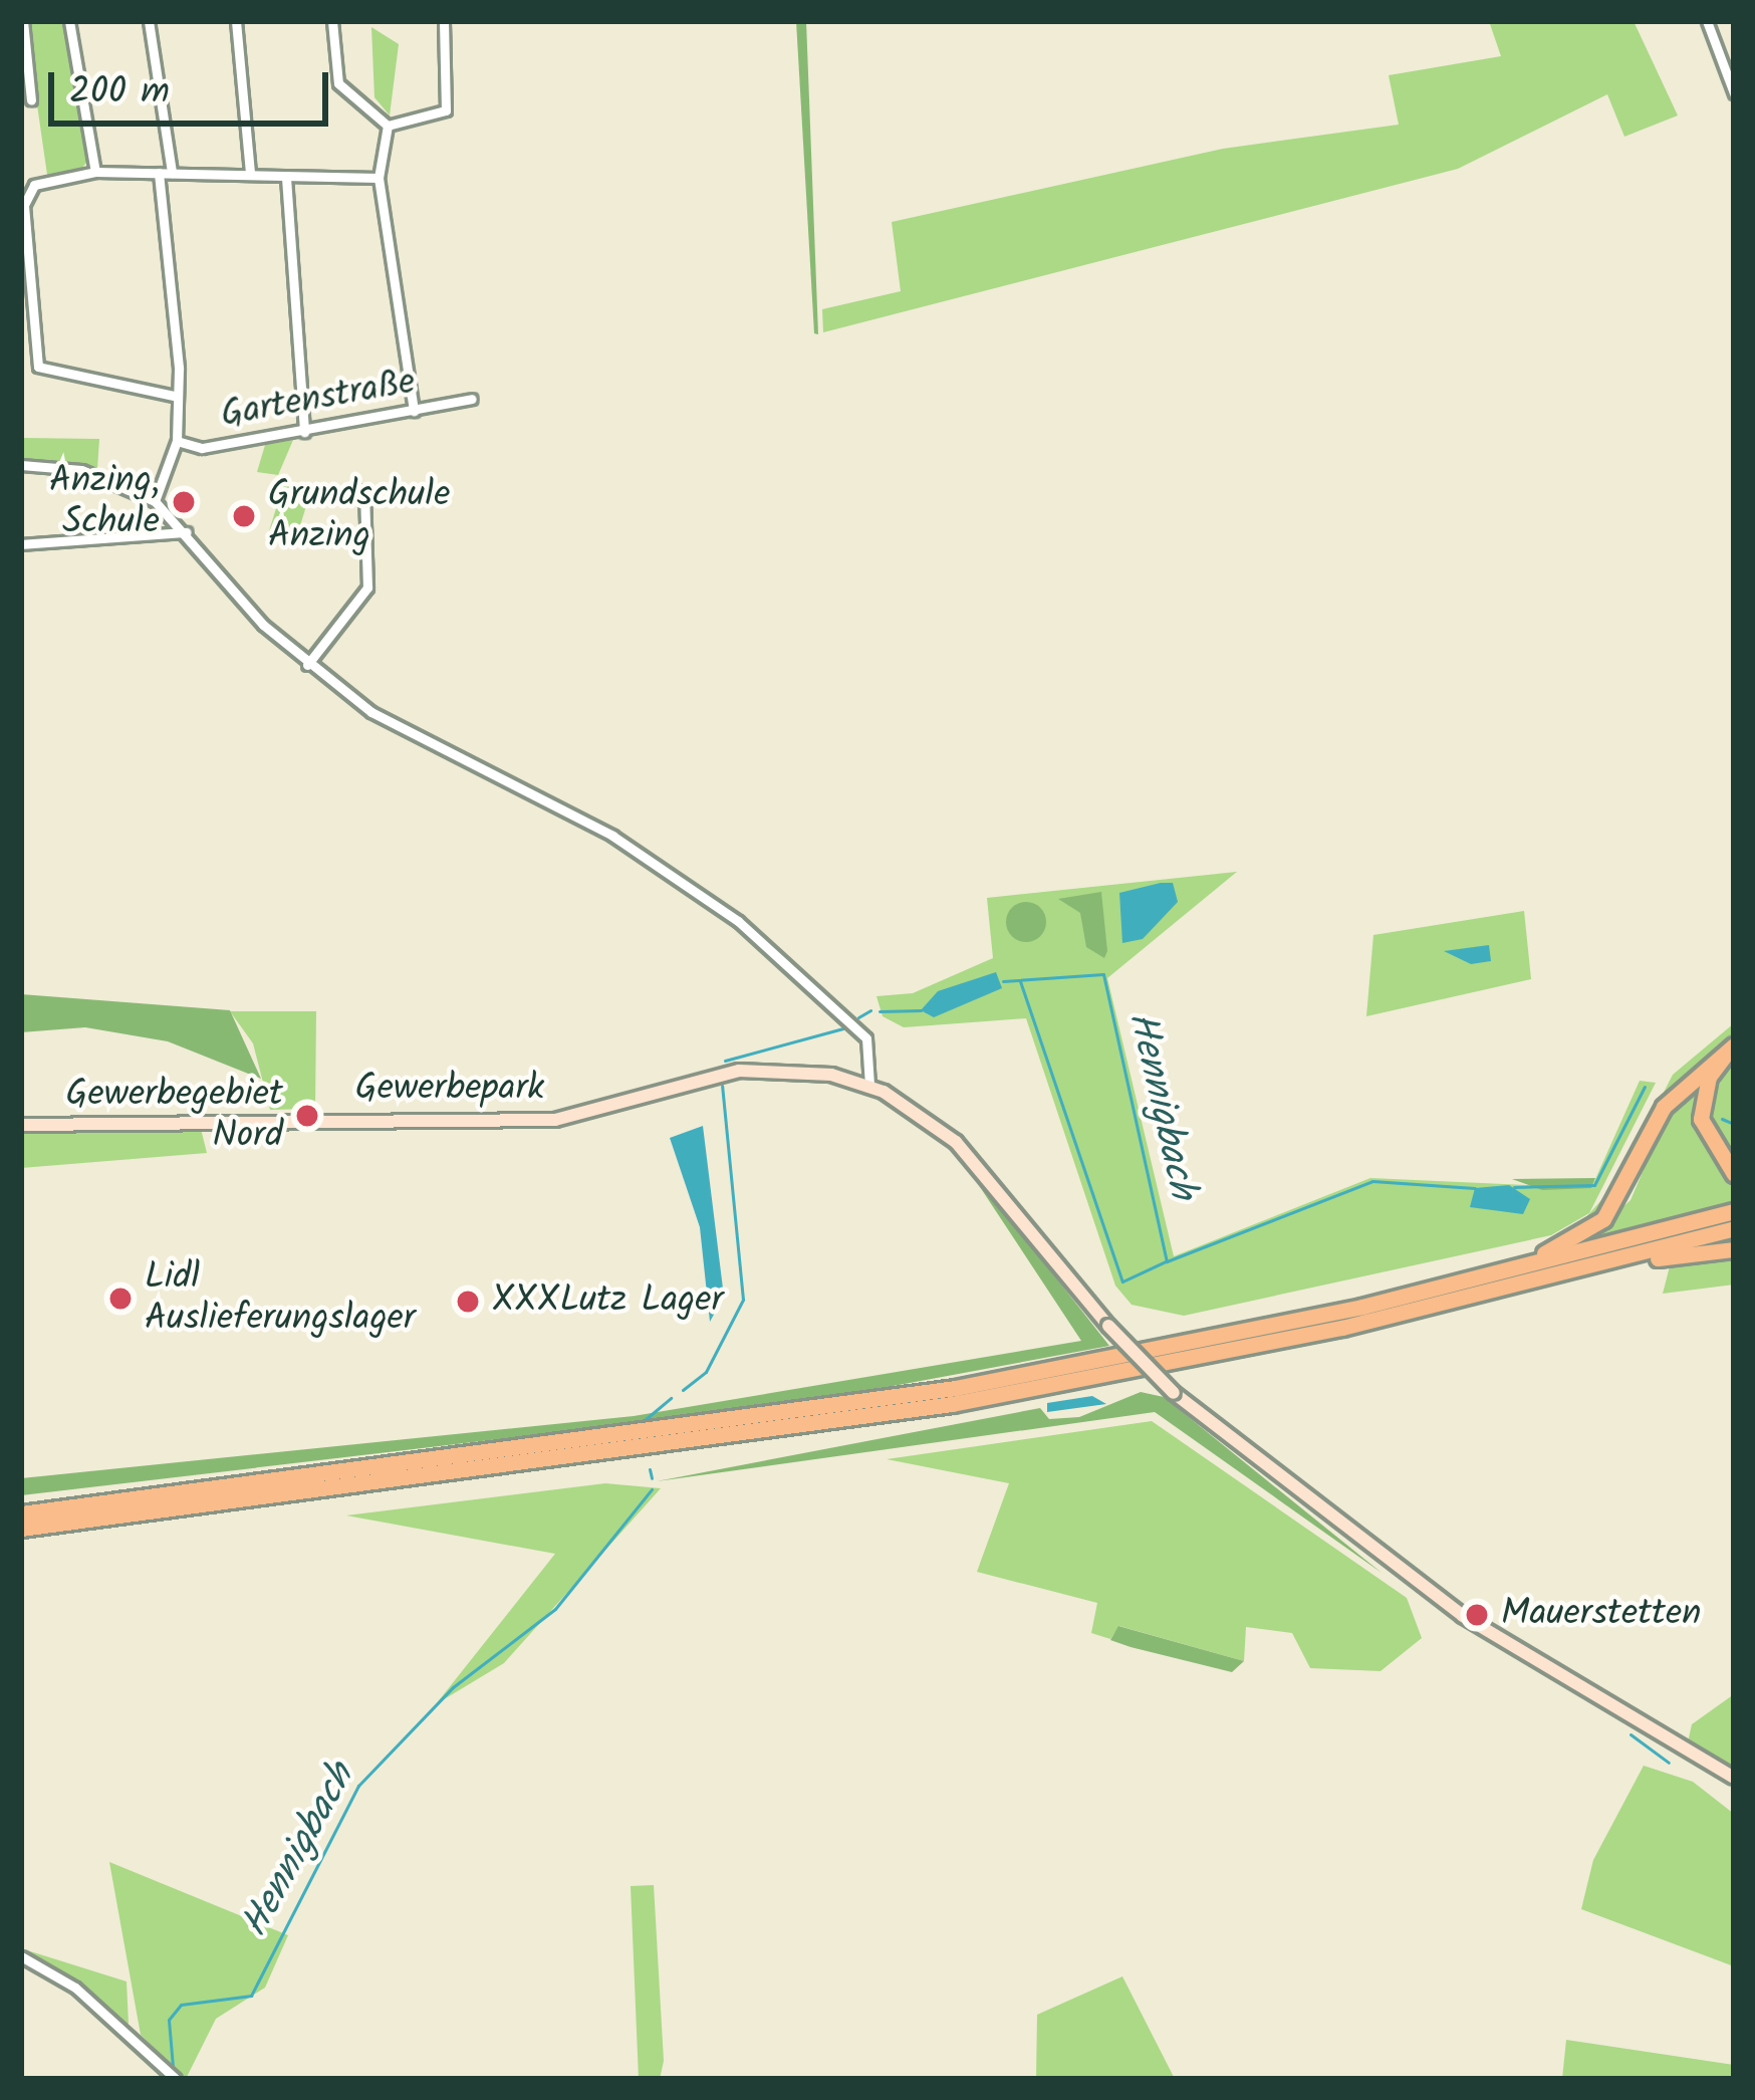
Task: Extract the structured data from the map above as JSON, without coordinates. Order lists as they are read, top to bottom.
{
  "streets": {
    "street": ["Gartenstraße", "Gewerbepark"]
  },
  "water": ["Hennigbach"],
  "places": [
    "Anzing, Schule",
    "Grundschule Anzing",
    "Gewerbegebiet Nord",
    "Lidl Auslieferungslager",
    "XXXLutz Lager",
    "Mauerstetten"
  ],
  "scale_bar": "200 m"
}
